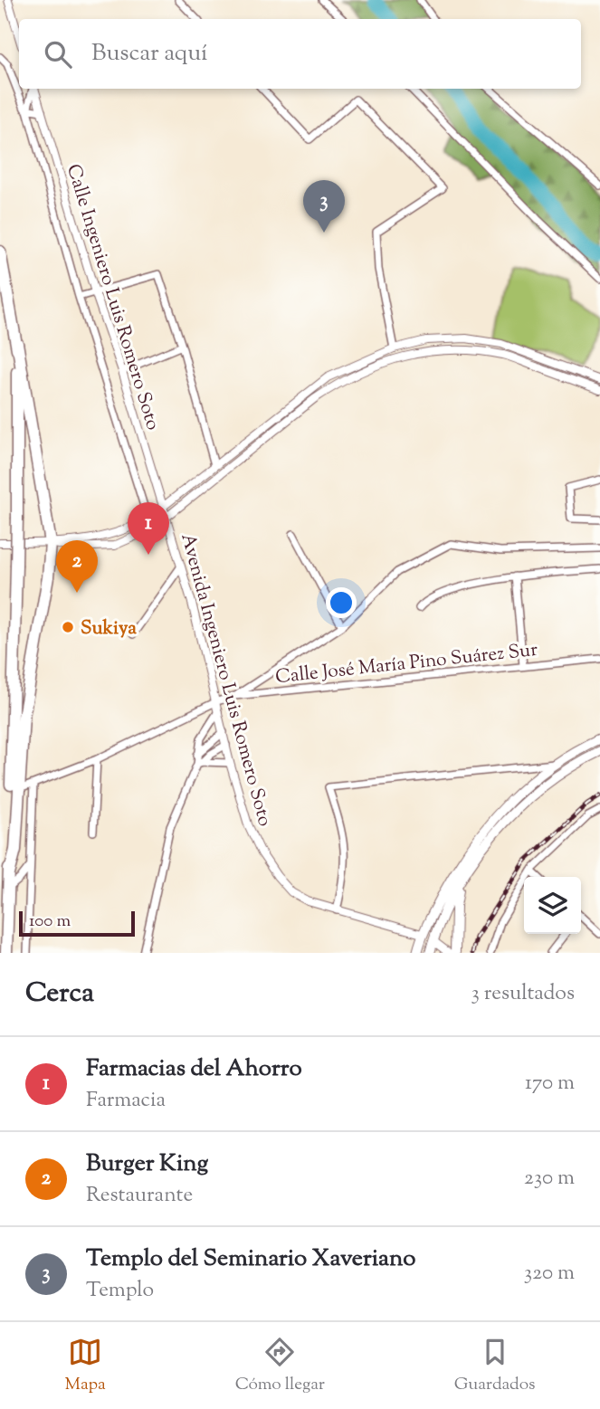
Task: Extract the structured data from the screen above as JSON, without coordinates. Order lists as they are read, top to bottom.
{
  "streets": {
    "street": ["Calle Ingeniero Luis Romero Soto", "Calle José María Pino Suárez Sur", "Avenida Ingeniero Luis Romero Soto"]
  },
  "crossings": [
    ["Calle Ingeniero Luis Romero Soto", "Avenida Ingeniero Luis Romero Soto"],
    ["Calle José María Pino Suárez Sur", "Avenida Ingeniero Luis Romero Soto"]
  ],
  "places": ["Sukiya"],
  "scale_bar": "100 m",
  "page": {
    "search": "Buscar aquí",
    "pins": ["3", "1", "2"],
    "scale": "100 m",
    "heading": ["Cerca", "3 resultados"],
    "list": [
      {
        "mark": "1",
        "name": "Farmacias del Ahorro",
        "note": "Farmacia",
        "value": "170 m"
      },
      {
        "mark": "2",
        "name": "Burger King",
        "note": "Restaurante",
        "value": "230 m"
      },
      {
        "mark": "3",
        "name": "Templo del Seminario Xaveriano",
        "note": "Templo",
        "value": "320 m"
      }
    ],
    "nav": ["Mapa", "Cómo llegar", "Guardados"]
  }
}
